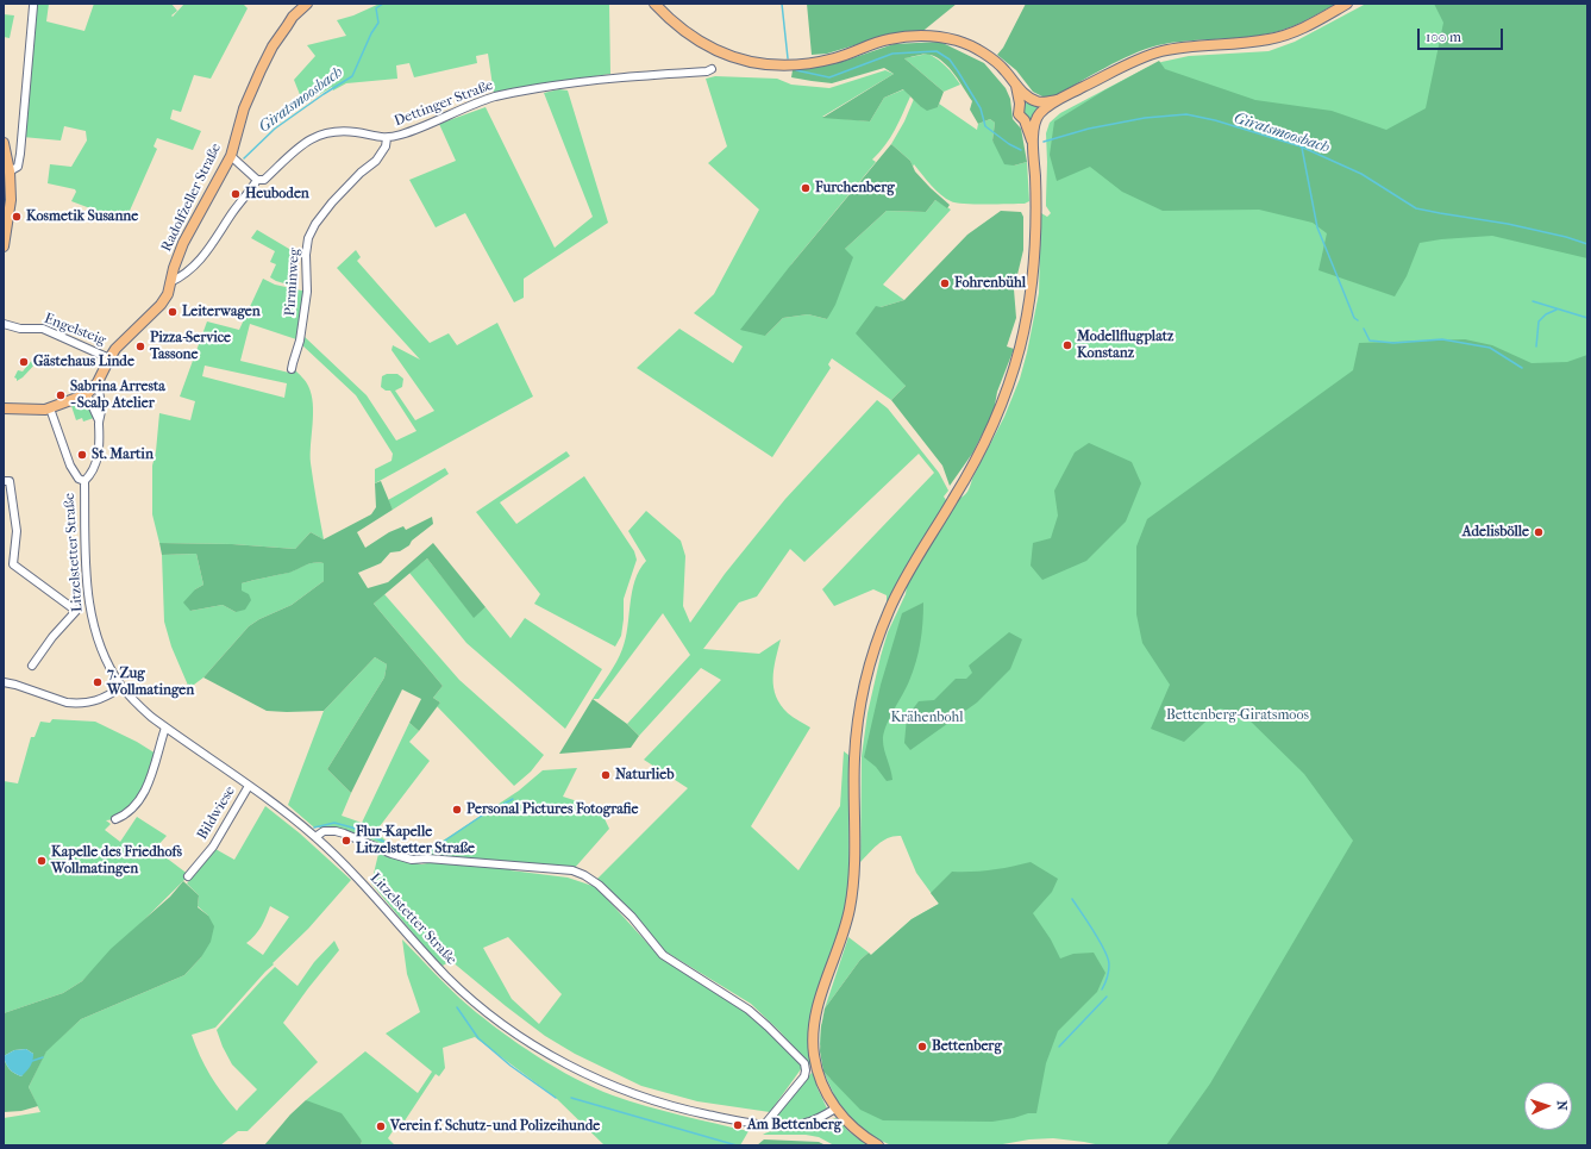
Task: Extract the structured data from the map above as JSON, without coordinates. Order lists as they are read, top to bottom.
{
  "streets": {
    "main road": ["Radolfzeller Straße"],
    "street": [
      "Dettinger Straße",
      "Pirminweg",
      "Engelsteig",
      "Litzelstetter Straße",
      "Bildwiese"
    ]
  },
  "crossings": [
    ["Dettinger Straße", "Radolfzeller Straße"],
    ["Dettinger Straße", "Pirminweg"],
    ["Radolfzeller Straße", "Engelsteig"],
    ["Litzelstetter Straße", "Bildwiese"]
  ],
  "water": ["Giratsmoosbach"],
  "parks": ["Bettenberg-Giratsmoos", "Krähenbohl"],
  "places": [
    "Furchenberg",
    "Heuboden",
    "Kosmetik Susanne",
    "Fohrenbühl",
    "Leiterwagen",
    "Modellflugplatz Konstanz",
    "Pizza-Service Tassone",
    "Gästehaus Linde",
    "Sabrina Arresta - Scalp Atelier",
    "St. Martin",
    "Adelisbölle",
    "7. Zug Wollmatingen",
    "Naturlieb",
    "Personal Pictures Fotografie",
    "Flur-Kapelle Litzelstetter Straße",
    "Kapelle des Friedhofs Wollmatingen",
    "Bettenberg",
    "Am Bettenberg",
    "Verein f. Schutz- und Polizeihunde"
  ],
  "scale_bar": "100 m",
  "north": "right"
}
